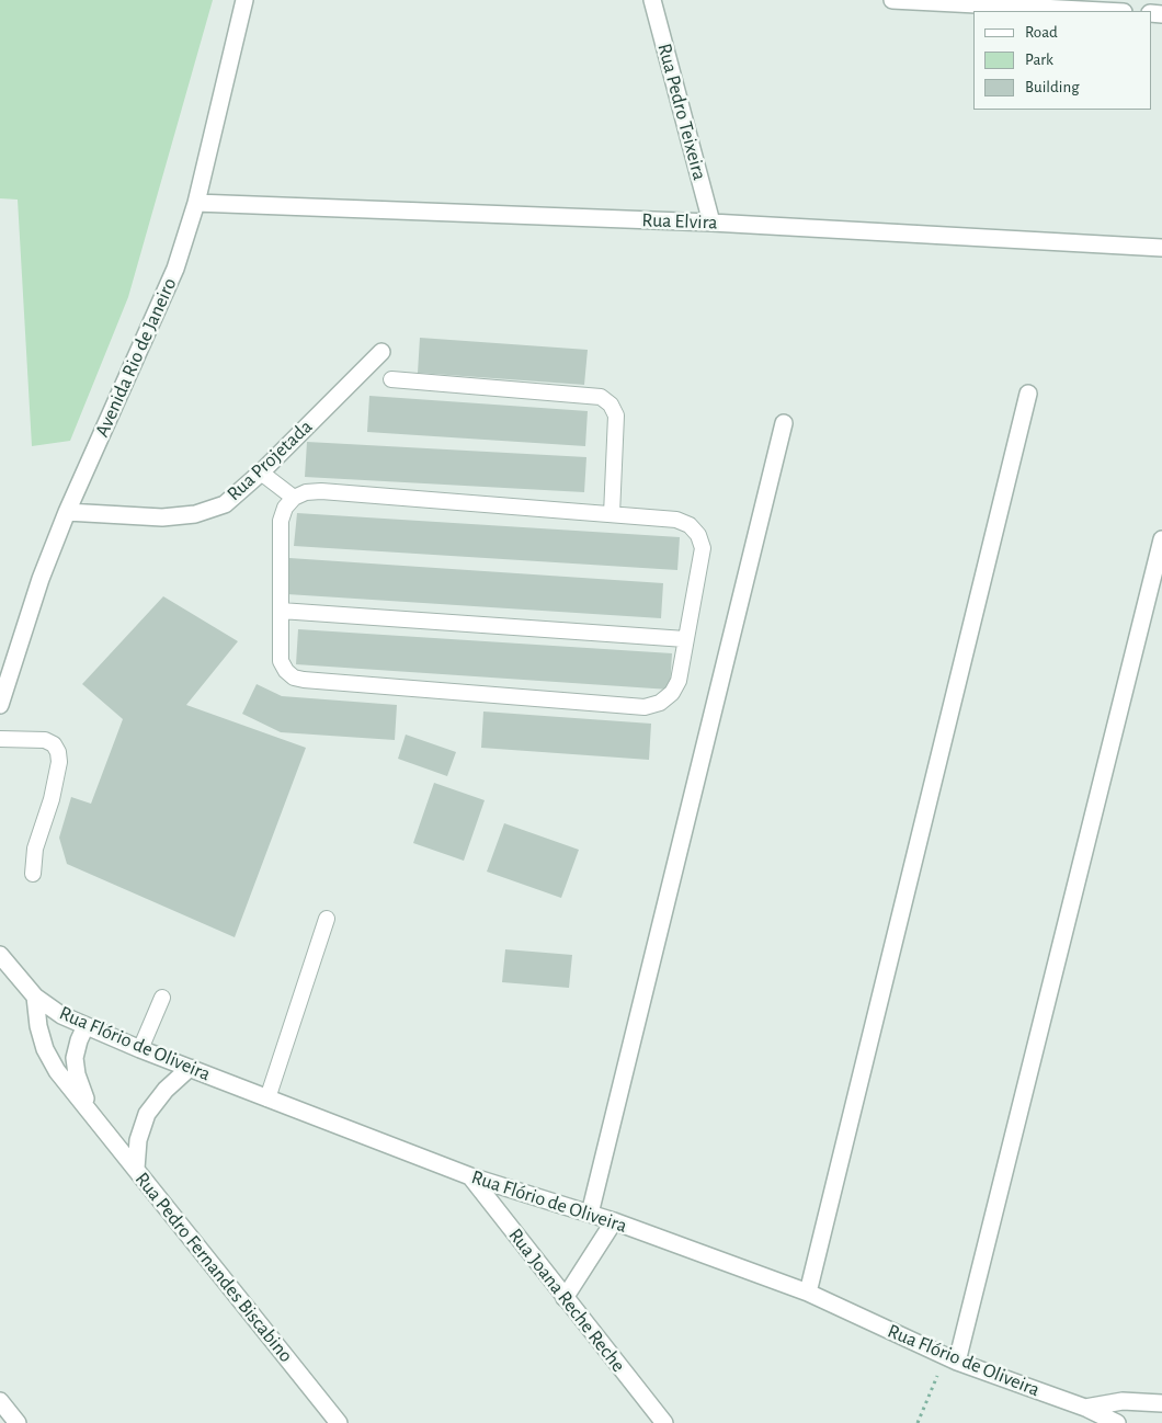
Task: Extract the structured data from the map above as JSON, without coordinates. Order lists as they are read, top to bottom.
{
  "streets": {
    "street": [
      "Rua Pedro Teixeira",
      "Rua Elvira",
      "Avenida Rio de Janeiro",
      "Rua Projetada",
      "Rua Flório de Oliveira",
      "Rua Pedro Fernandes Biscabino",
      "Rua Joana Reche Reche"
    ]
  },
  "crossings": [
    ["Rua Pedro Teixeira", "Rua Elvira"],
    ["Rua Elvira", "Avenida Rio de Janeiro"],
    ["Avenida Rio de Janeiro", "Rua Projetada"],
    ["Rua Flório de Oliveira", "Rua Pedro Fernandes Biscabino"],
    ["Rua Flório de Oliveira", "Rua Joana Reche Reche"]
  ],
  "legend": ["Road", "Park", "Building"]
}
